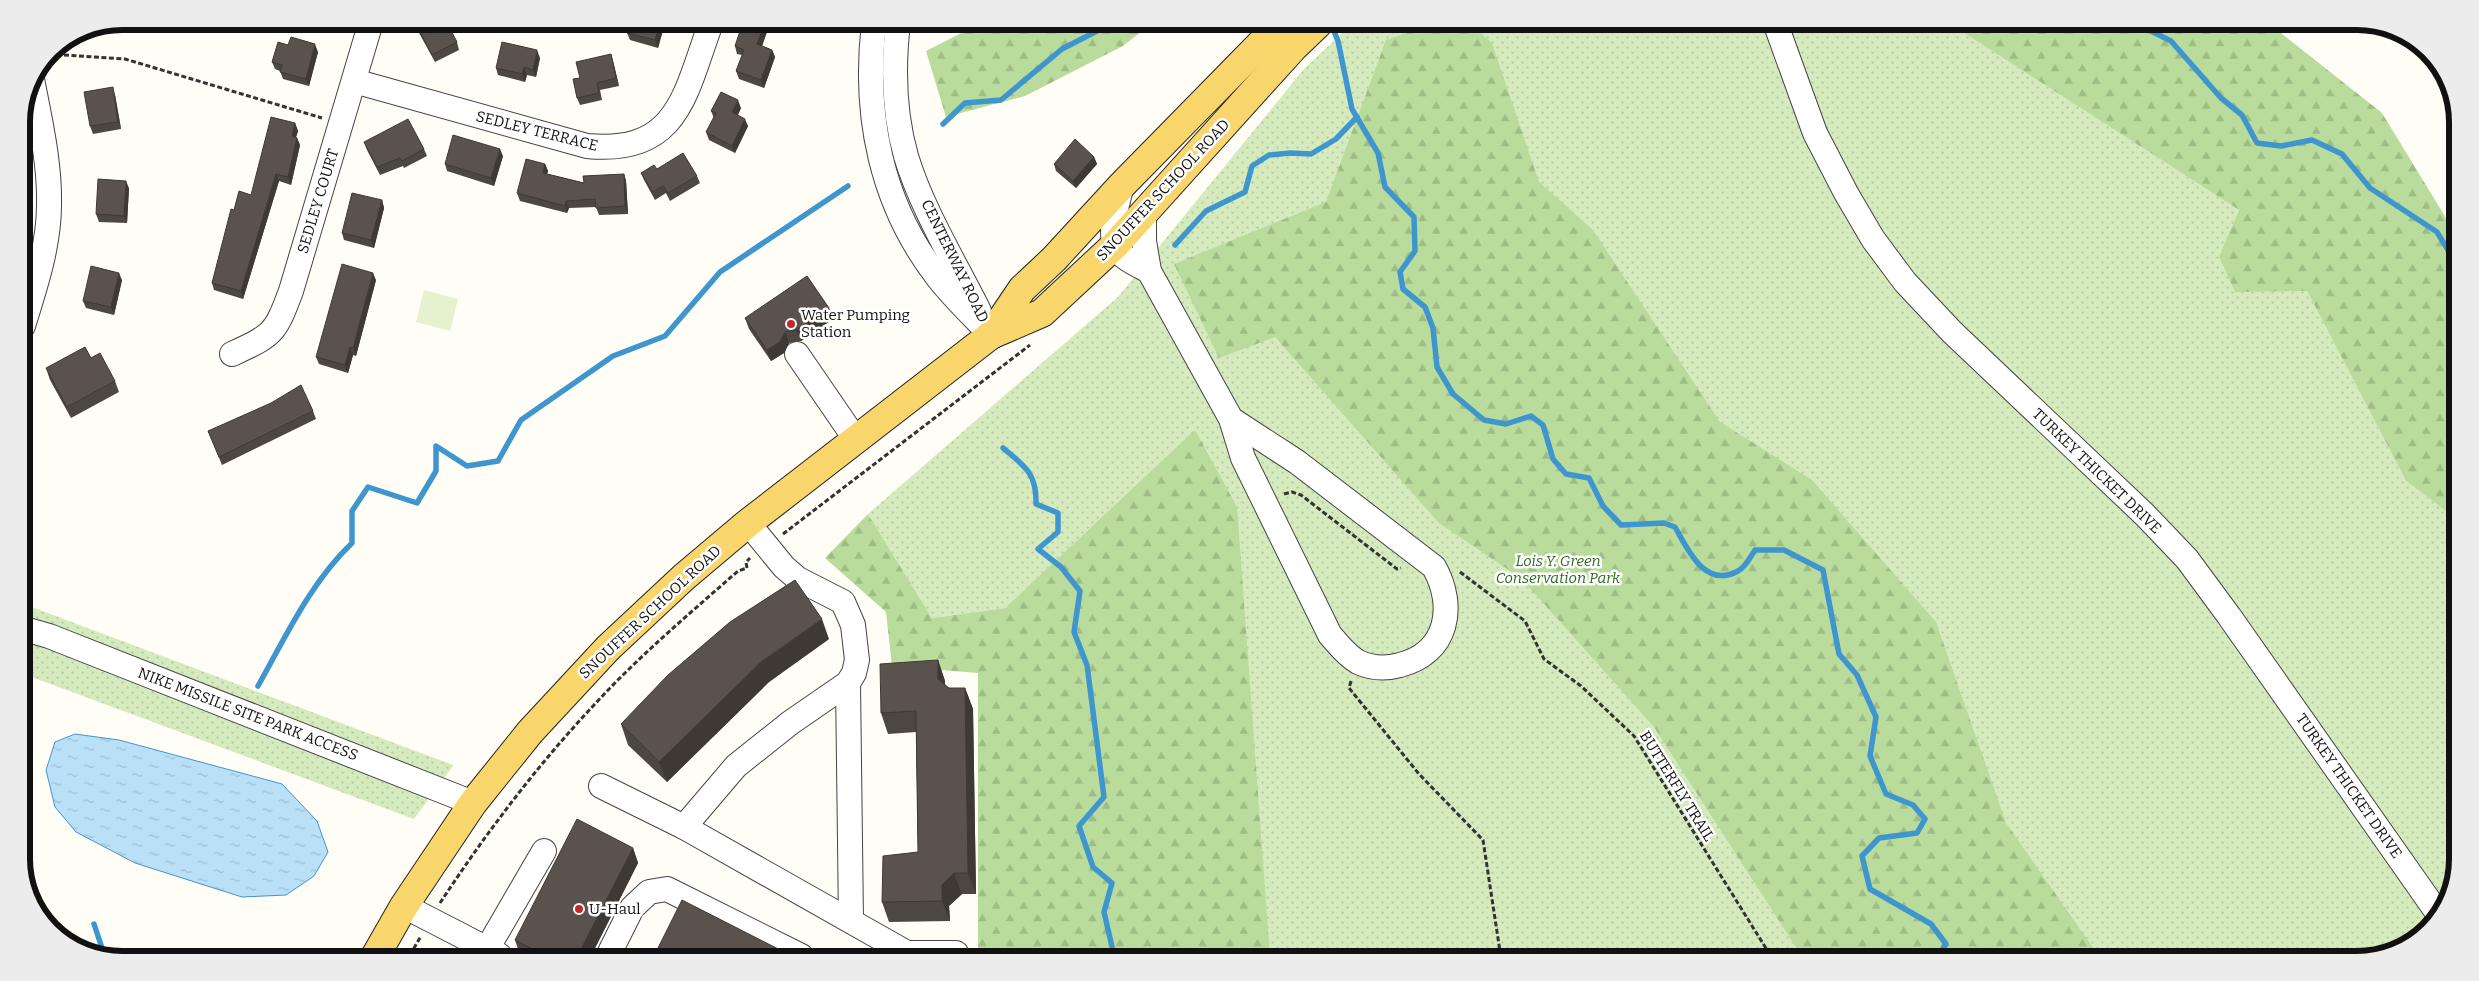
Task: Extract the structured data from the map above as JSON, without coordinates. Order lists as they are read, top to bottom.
{
  "streets": {
    "main road": ["SNOUFFER SCHOOL ROAD"],
    "street": [
      "SEDLEY TERRACE",
      "SEDLEY COURT",
      "CENTERWAY ROAD",
      "TURKEY THICKET DRIVE",
      "NIKE MISSILE SITE PARK ACCESS"
    ],
    "path": ["BUTTERFLY TRAIL"]
  },
  "crossings": [
    ["SEDLEY TERRACE", "SEDLEY COURT"],
    ["SNOUFFER SCHOOL ROAD", "CENTERWAY ROAD"],
    ["SNOUFFER SCHOOL ROAD", "NIKE MISSILE SITE PARK ACCESS"]
  ],
  "parks": ["Lois Y. Green Conservation Park"],
  "places": ["Water Pumping Station", "U-Haul"]
}
